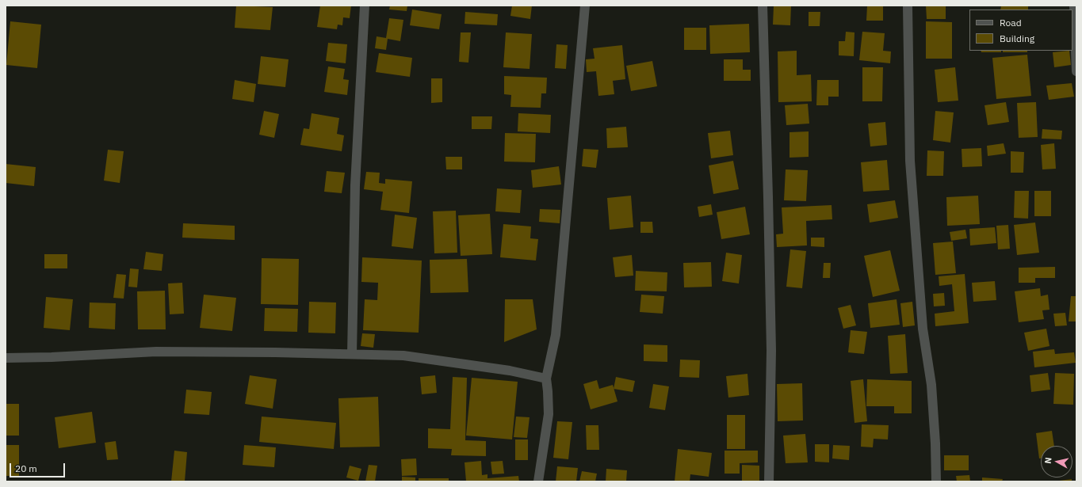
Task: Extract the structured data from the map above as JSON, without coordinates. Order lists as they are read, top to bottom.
{
  "legend": ["Road", "Building"],
  "scale_bar": "20 m",
  "north": "left"
}
